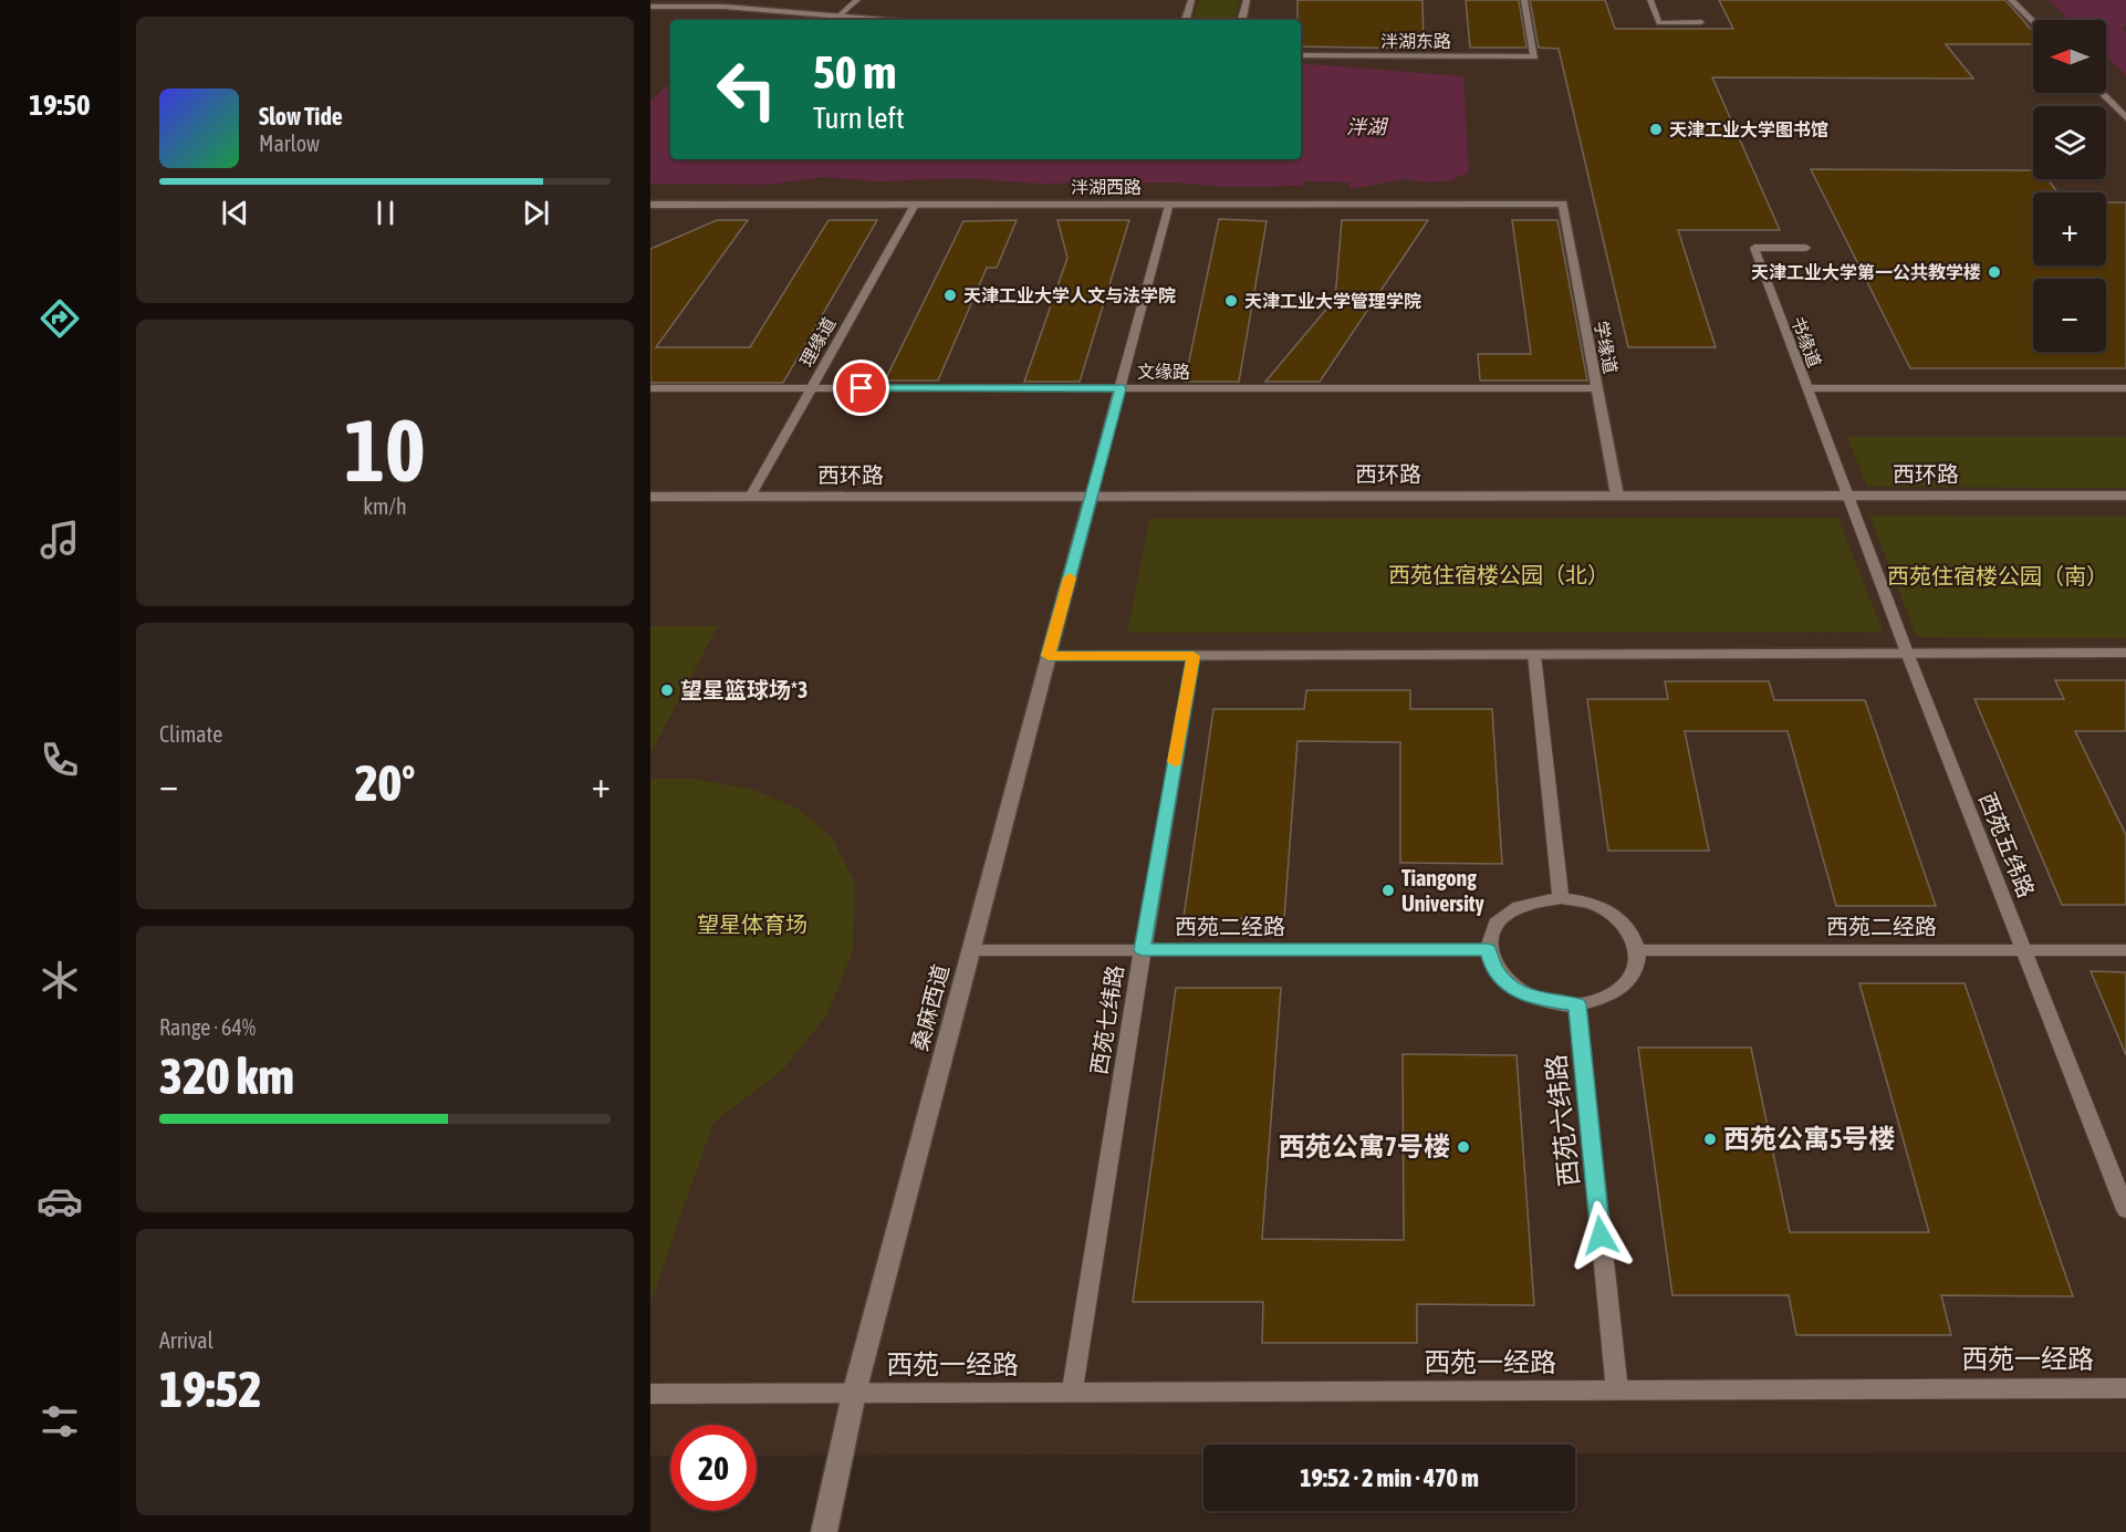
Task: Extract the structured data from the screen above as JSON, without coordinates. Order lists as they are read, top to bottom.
{
  "streets": {
    "street": [
      "泮湖东路",
      "泮湖西路",
      "学缘道",
      "西环路",
      "桑麻西道"
    ],
    "lane": [
      "理缘道",
      "书缘道",
      "文缘路",
      "西苑五纬路",
      "西苑二经路",
      "西苑七纬路",
      "西苑六纬路",
      "西苑一经路"
    ]
  },
  "crossings": [
    ["泮湖西路", "理缘道"],
    ["泮湖西路", "学缘道"],
    ["理缘道", "文缘路"],
    ["理缘道", "西环路"],
    ["书缘道", "西环路"],
    ["书缘道", "西苑五纬路"],
    ["学缘道", "文缘路"],
    ["学缘道", "西环路"],
    ["西环路", "西苑五纬路"],
    ["西环路", "桑麻西道"],
    ["西苑五纬路", "西苑二经路"],
    ["西苑二经路", "桑麻西道"],
    ["西苑二经路", "西苑七纬路"],
    ["西苑二经路", "西苑六纬路"],
    ["桑麻西道", "西苑一经路"],
    ["西苑七纬路", "西苑一经路"],
    ["西苑六纬路", "西苑一经路"]
  ],
  "water": ["泮湖"],
  "parks": ["西苑住宿楼公园（北）", "西苑住宿楼公园（南）", "望星体育场"],
  "places": [
    "天津工业大学图书馆",
    "天津工业大学第一公共教学楼",
    "天津工业大学人文与法学院",
    "天津工业大学管理学院",
    "望星篮球场*3",
    "Tiangong University",
    "西苑公寓5号楼",
    "西苑公寓7号楼"
  ],
  "north": "left",
  "page": {
    "tabs": "19:50",
    "map_buttons": ["+", "−"],
    "turn": ["50 m", "Turn left"],
    "song": ["Slow Tide", "Marlow"],
    "tile": [
      ["10", "km/h"],
      "Climate",
      ["Range · 64%", "320 km"],
      ["Arrival", "19:52"]
    ],
    "heat": ["−", "20°", "+"],
    "limit": "20",
    "trip": "19:52 · 2 min · 470 m"
  }
}
